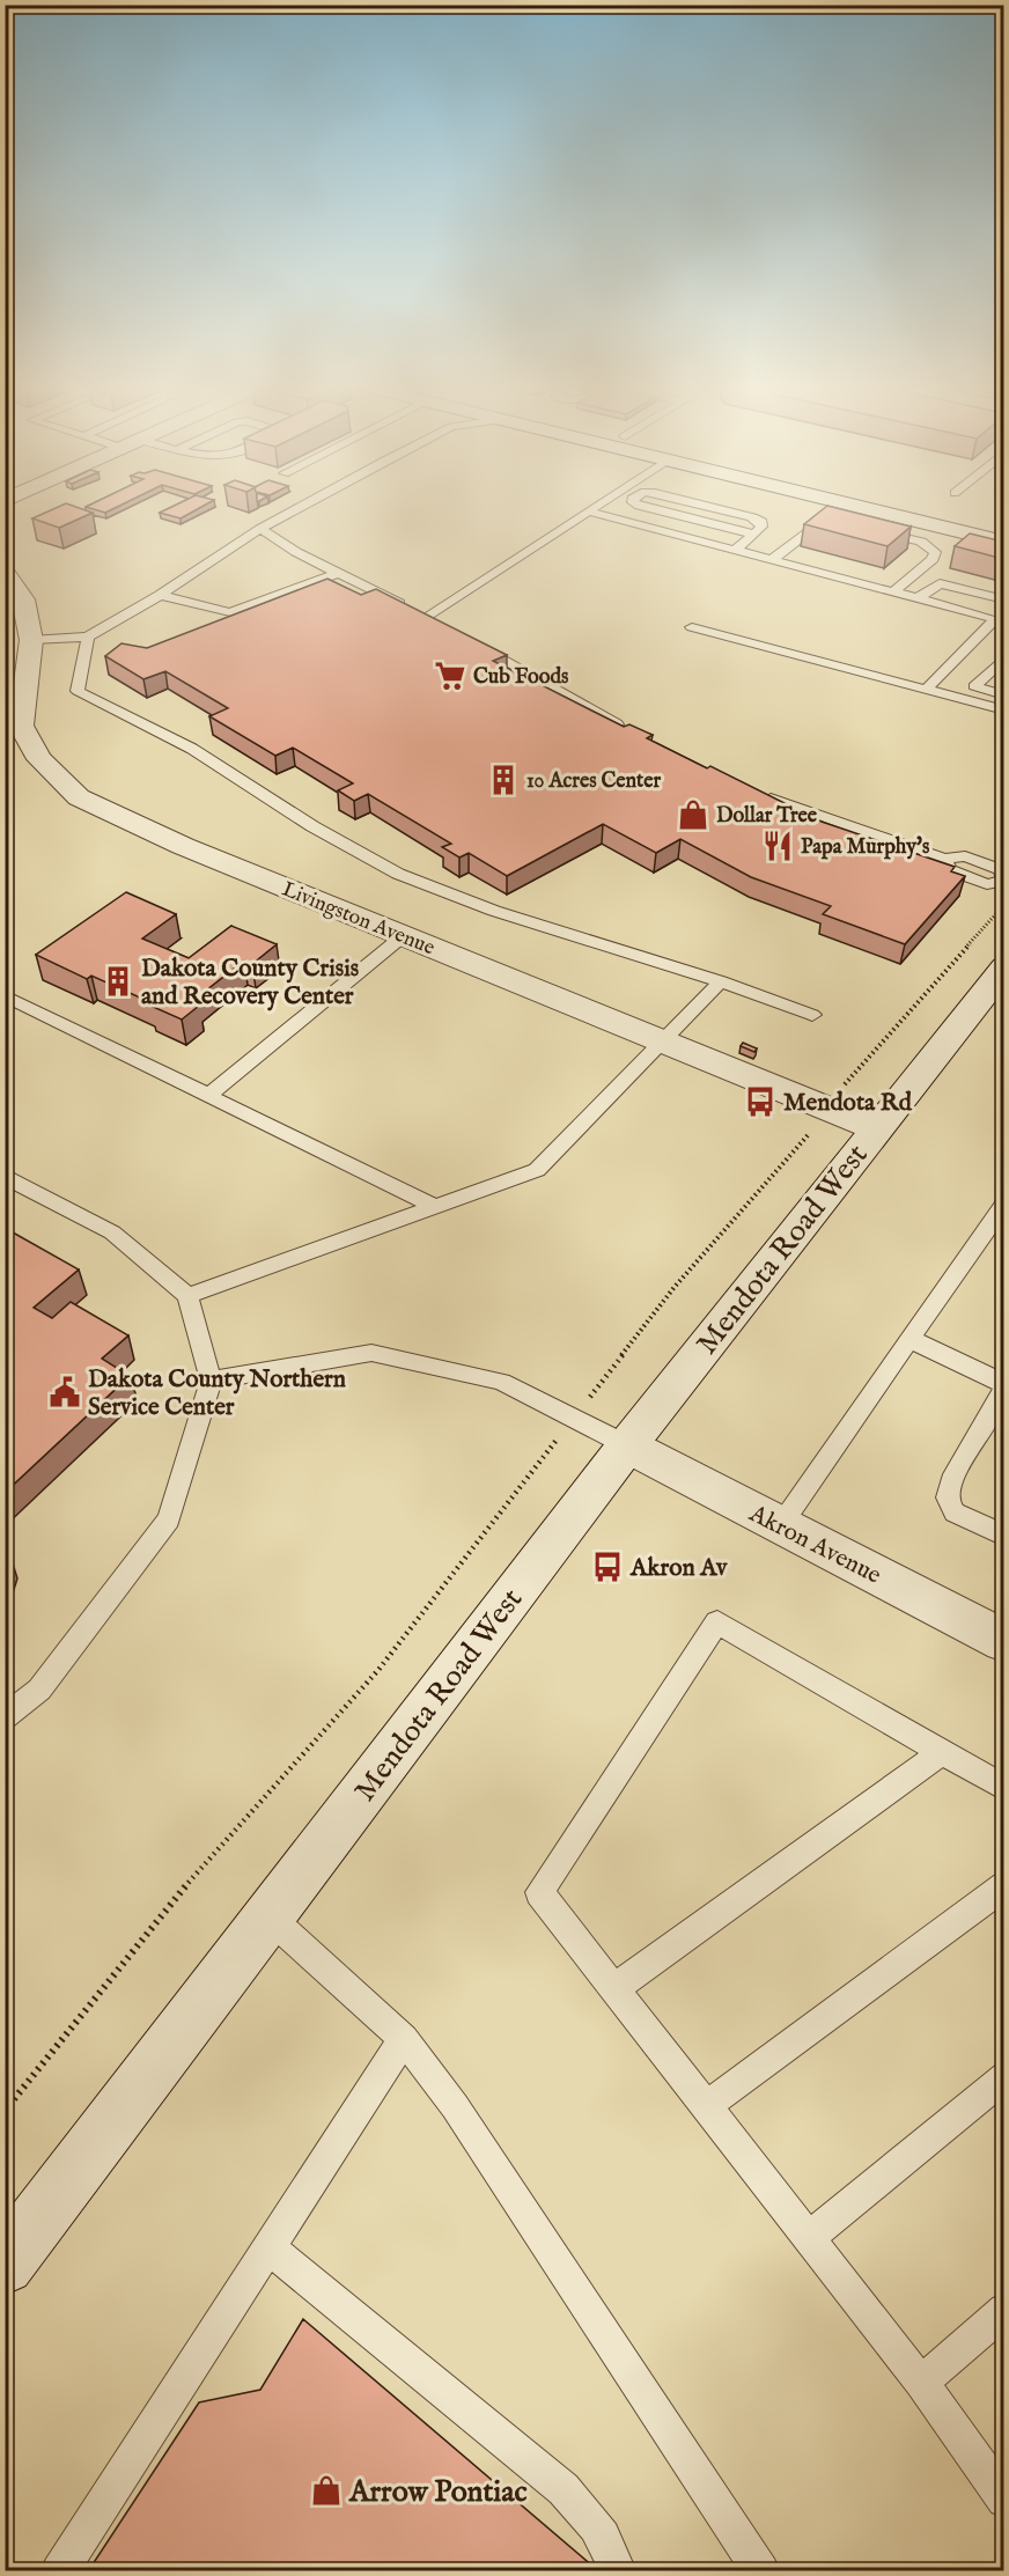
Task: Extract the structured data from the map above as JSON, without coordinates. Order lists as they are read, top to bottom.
{
  "streets": {
    "street": ["Livingston Avenue", "Mendota Road West", "Akron Avenue"]
  },
  "crossings": [
    ["Livingston Avenue", "Mendota Road West"],
    ["Mendota Road West", "Akron Avenue"]
  ],
  "places": {
    "supermarket": ["Cub Foods"],
    "building": ["10 Acres Center", "Dakota County Crisis and Recovery Center"],
    "shop": ["Dollar Tree", "Arrow Pontiac"],
    "restaurant": ["Papa Murphy's"],
    "bus stop": ["Mendota Rd", "Akron Av"],
    "public building": ["Dakota County Northern Service Center"]
  }
}
